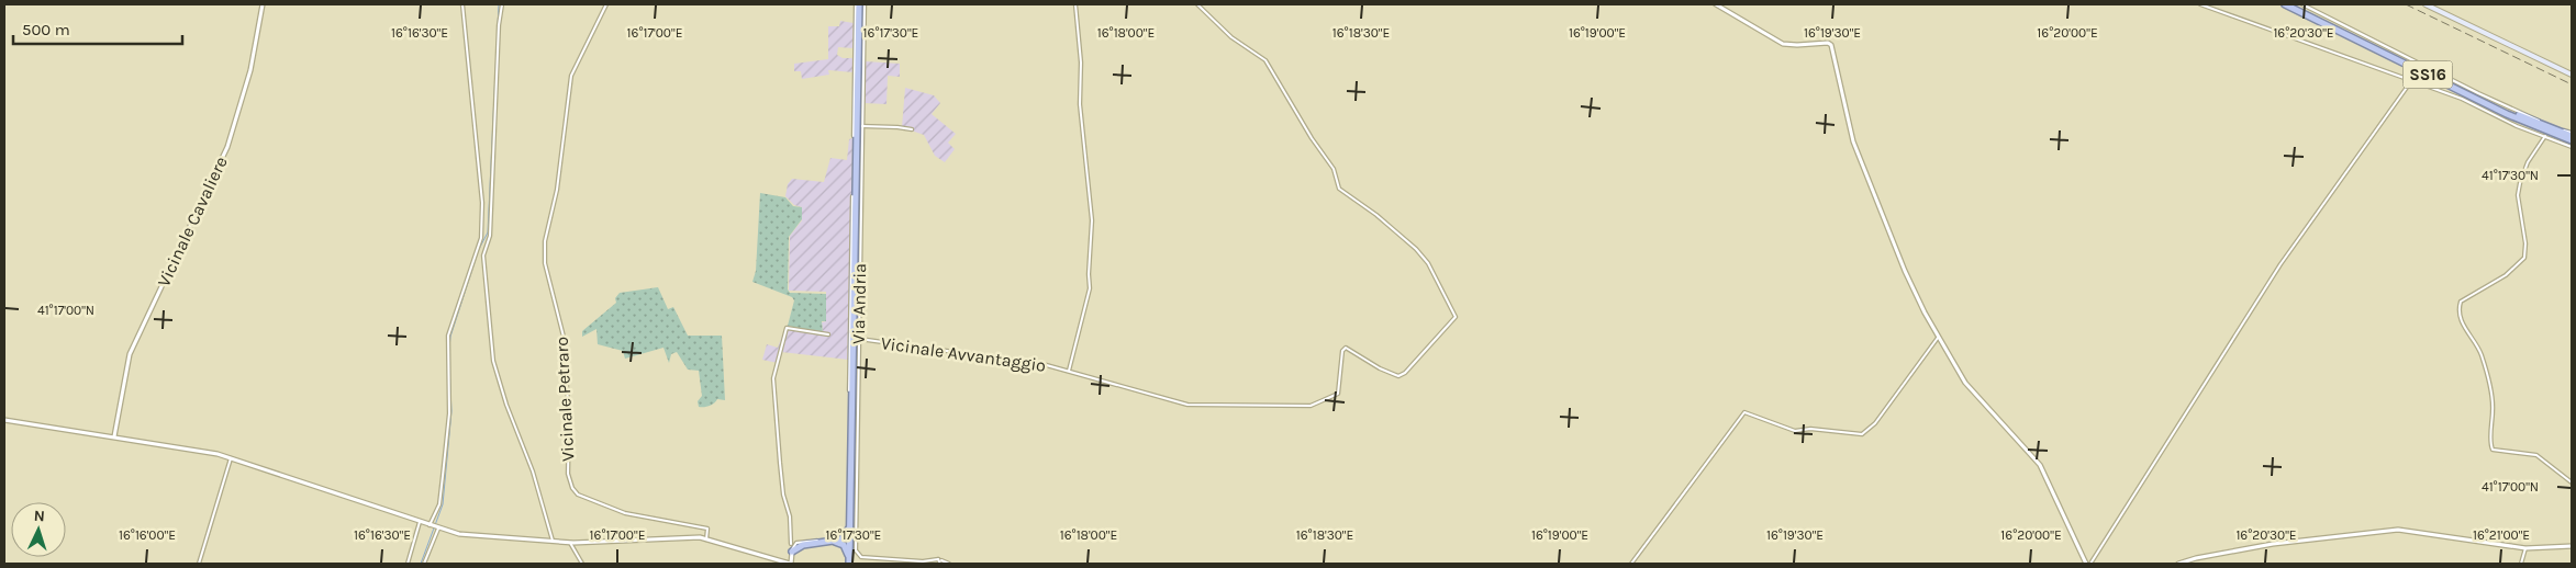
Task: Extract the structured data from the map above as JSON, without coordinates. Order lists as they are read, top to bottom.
{
  "streets": {
    "highway": ["SS16"],
    "street": [
      "Vicinale Cavaliere",
      "Via Andria",
      "Vicinale Avvantaggio",
      "Vicinale Petraro"
    ]
  },
  "crossings": [
    ["Via Andria", "Vicinale Avvantaggio"]
  ],
  "scale_bar": "500 m",
  "north": "top",
  "coordinates": [
    "16°16'30\"E",
    "16°17'00\"E",
    "16°17'30\"E",
    "16°18'00\"E",
    "16°18'30\"E",
    "16°19'00\"E",
    "16°19'30\"E",
    "16°20'00\"E",
    "16°20'30\"E",
    "41°17'30\"N",
    "41°17'00\"N",
    "16°16'00\"E",
    "16°21'00\"E"
  ]
}
